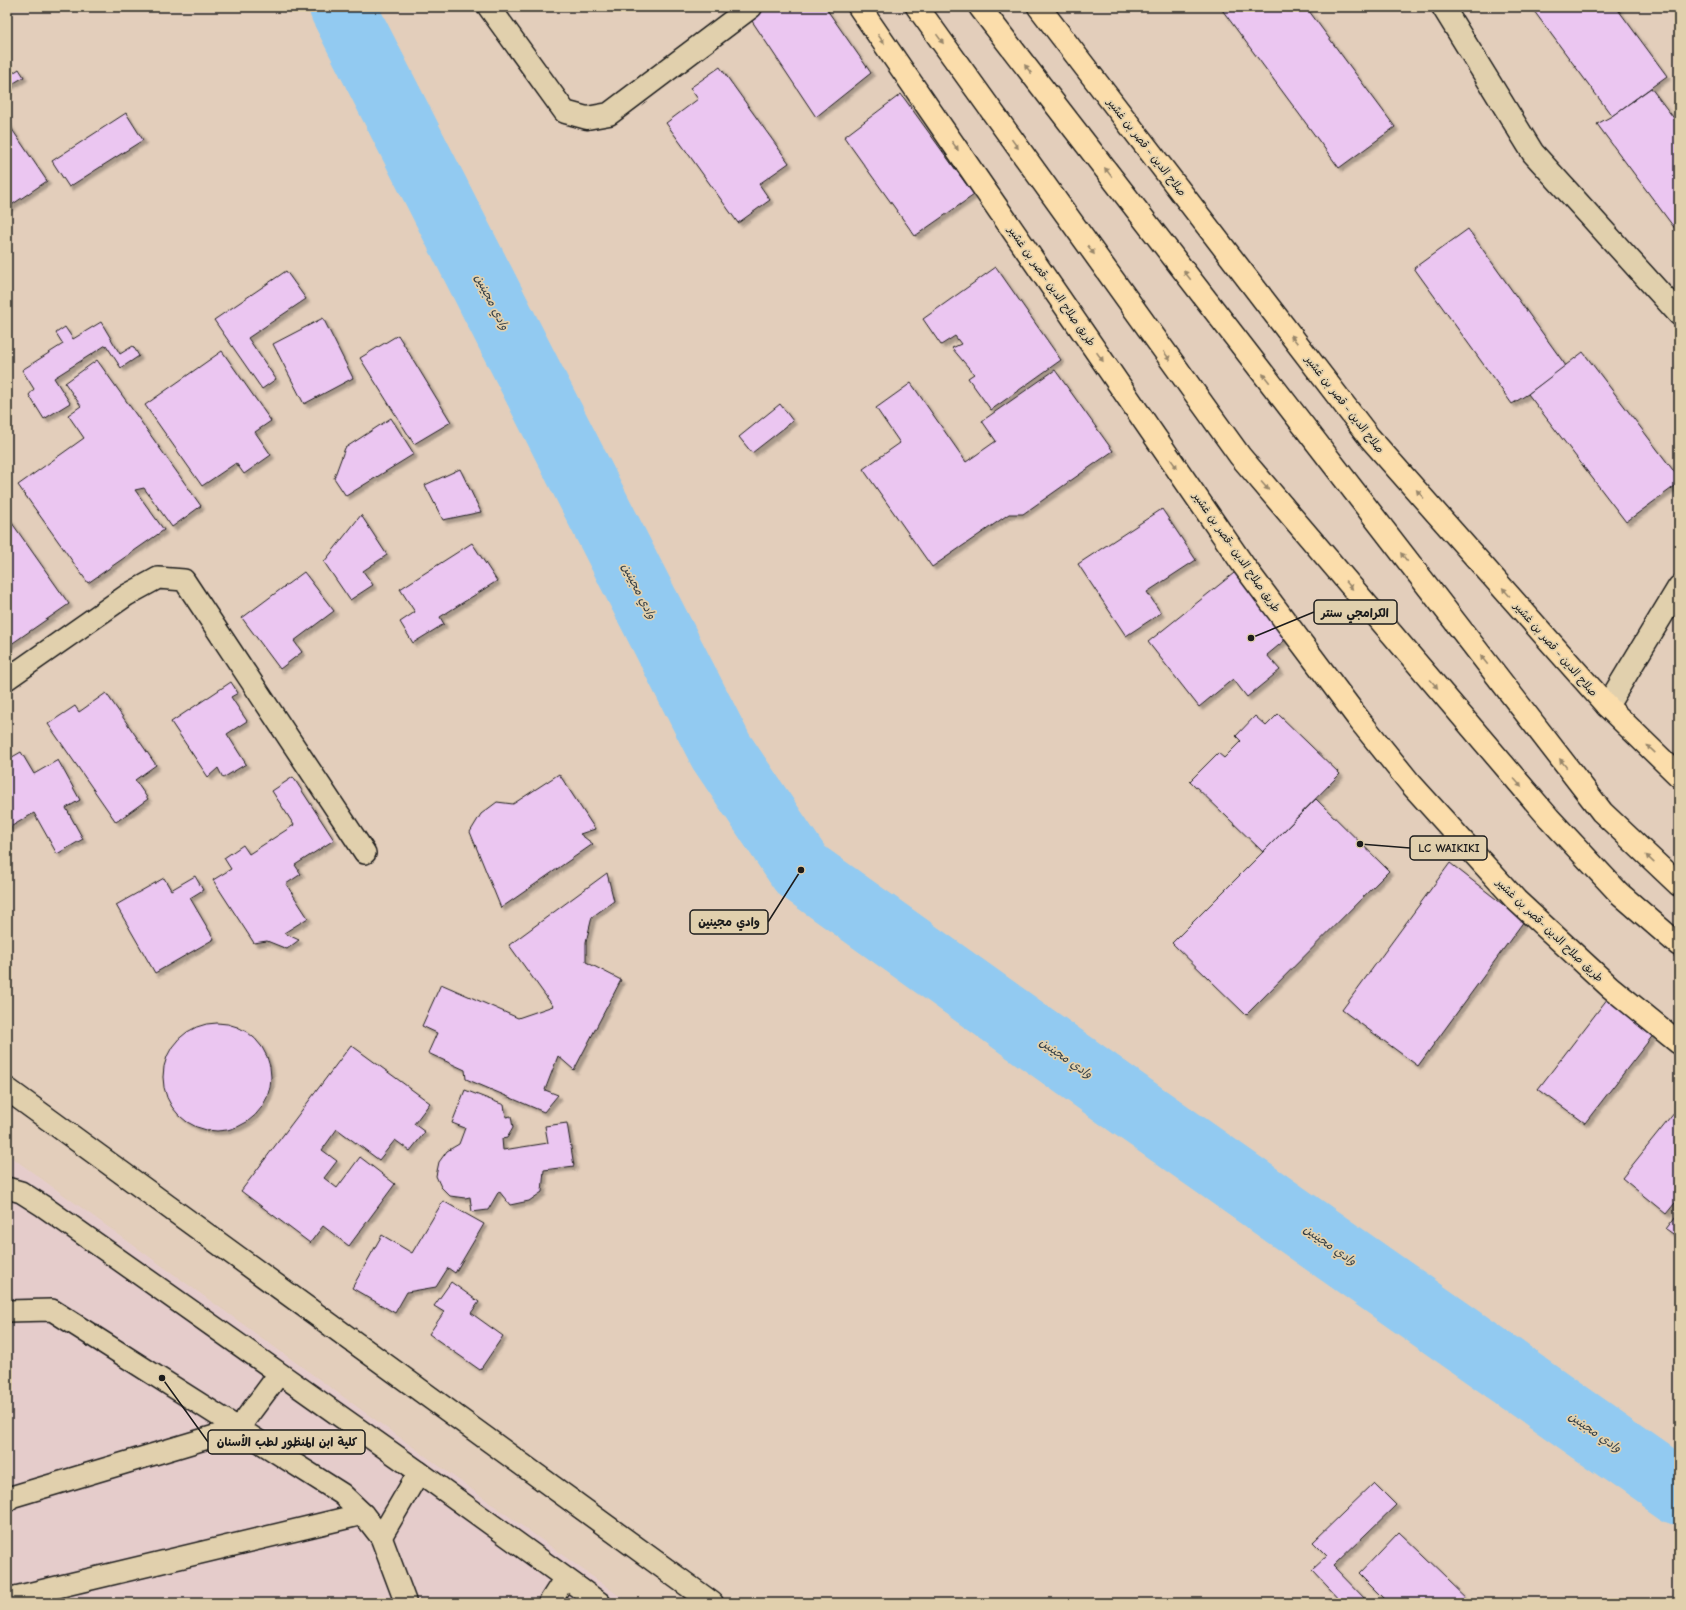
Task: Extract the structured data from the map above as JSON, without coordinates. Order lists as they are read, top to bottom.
{
  "streets": {
    "highway": ["صلاح الدين - قصر بن غشير", "طريق صلاح الدين -قصر بن غشير"]
  },
  "water": ["وادي مجينين"],
  "places": [
    "الكرامجي سنتر",
    "LC WAIKIKI",
    "وادي مجينين",
    "كلية ابن المنظور لطب الأسنان"
  ]
}
